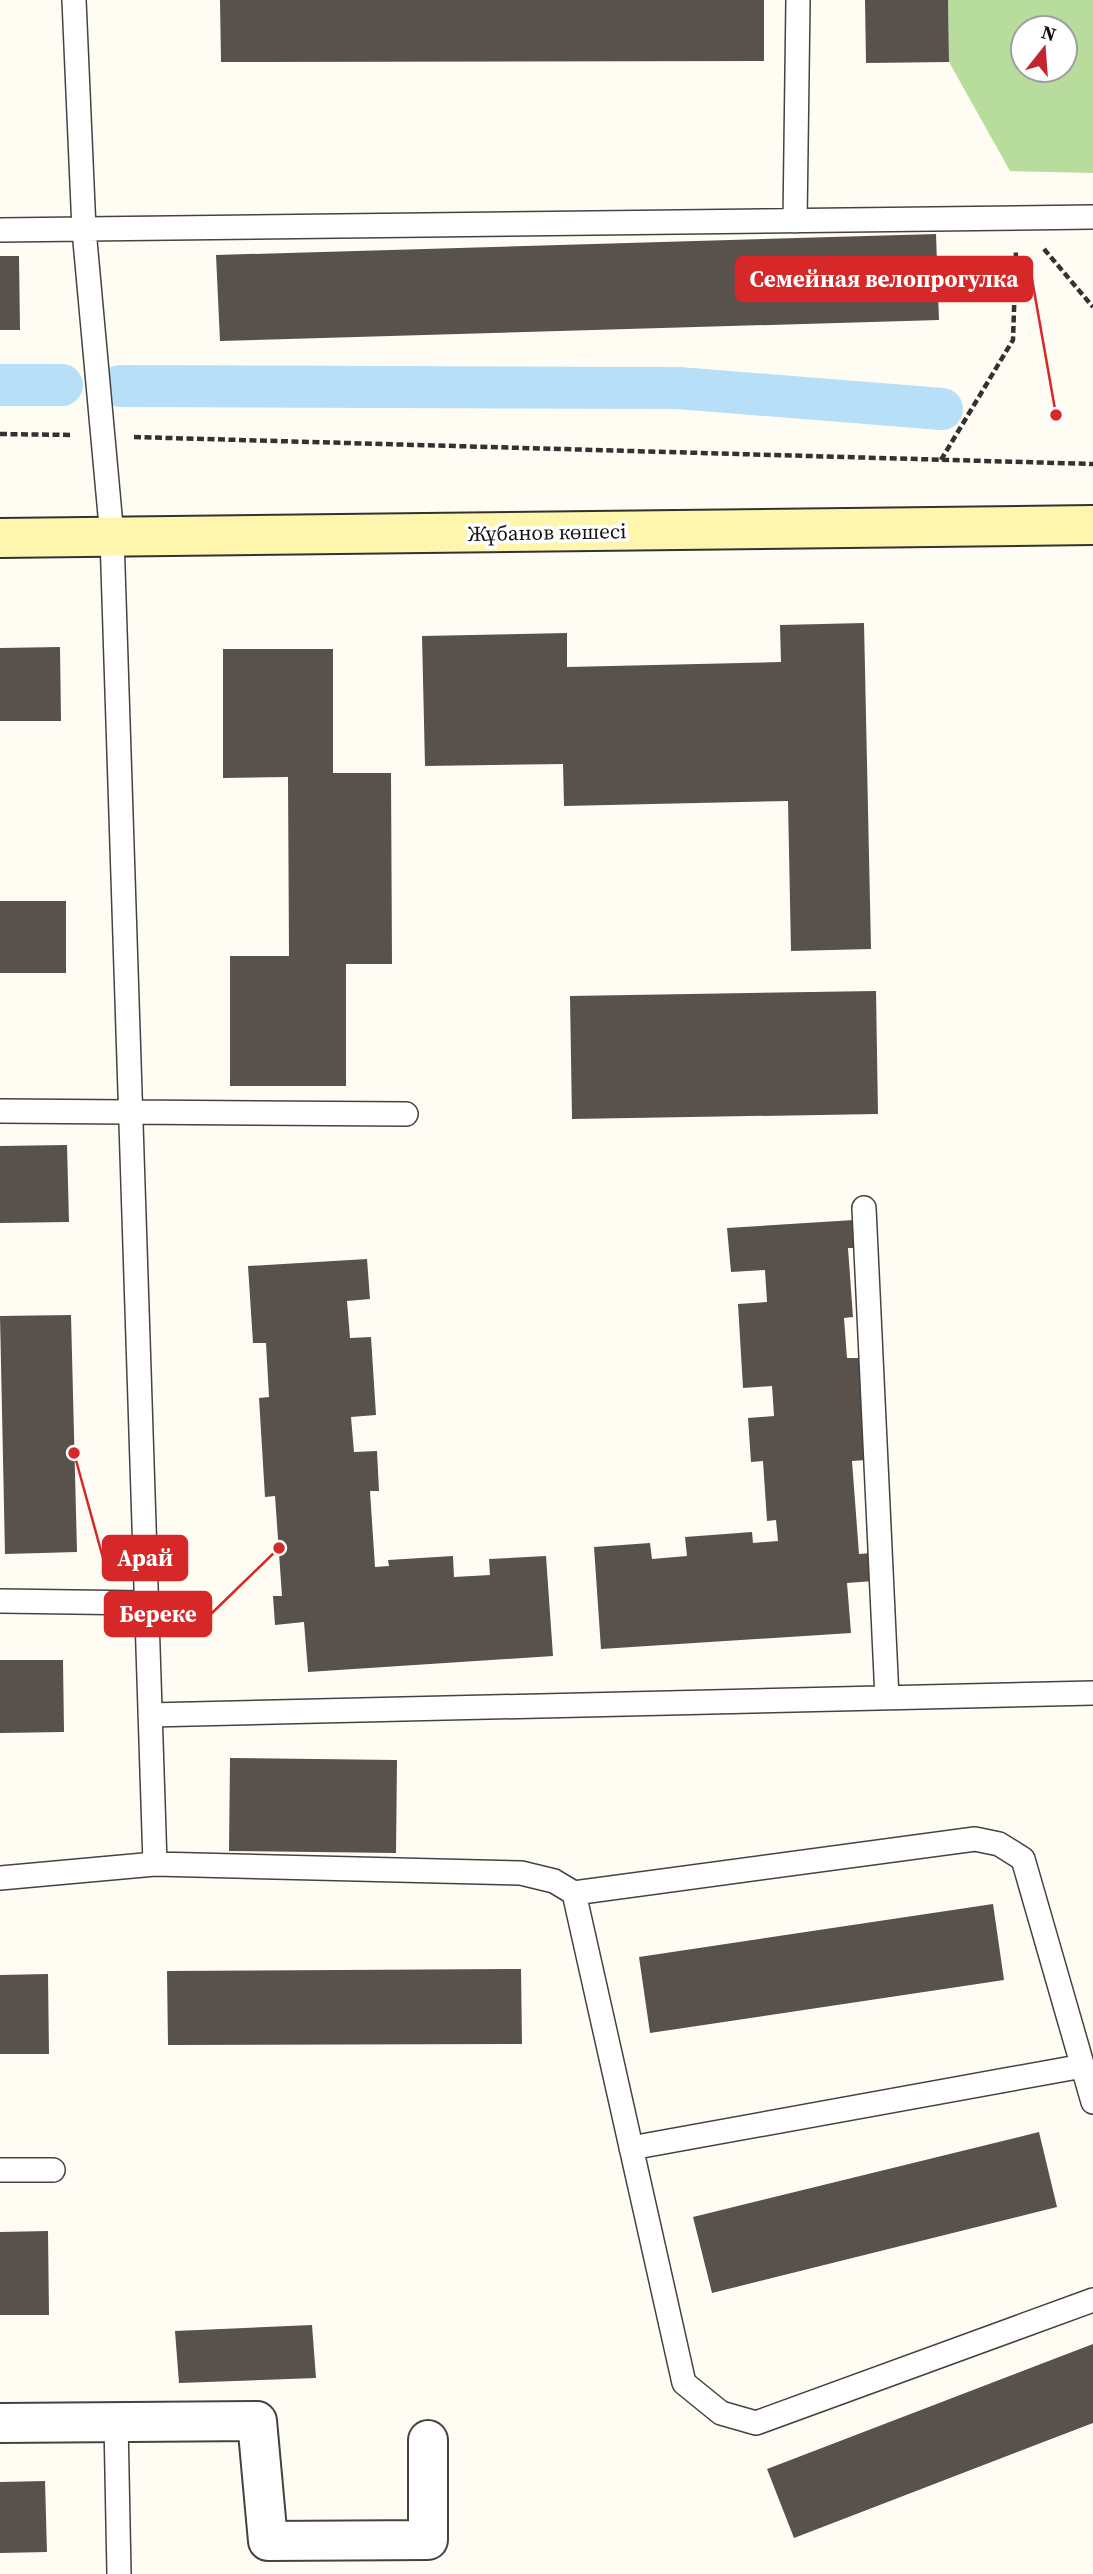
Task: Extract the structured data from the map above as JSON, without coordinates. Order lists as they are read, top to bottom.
{
  "streets": {
    "main road": ["Жұбанов көшесі"]
  },
  "places": ["Семейная велопрогулка", "Арай", "Береке"],
  "north": "top"
}
